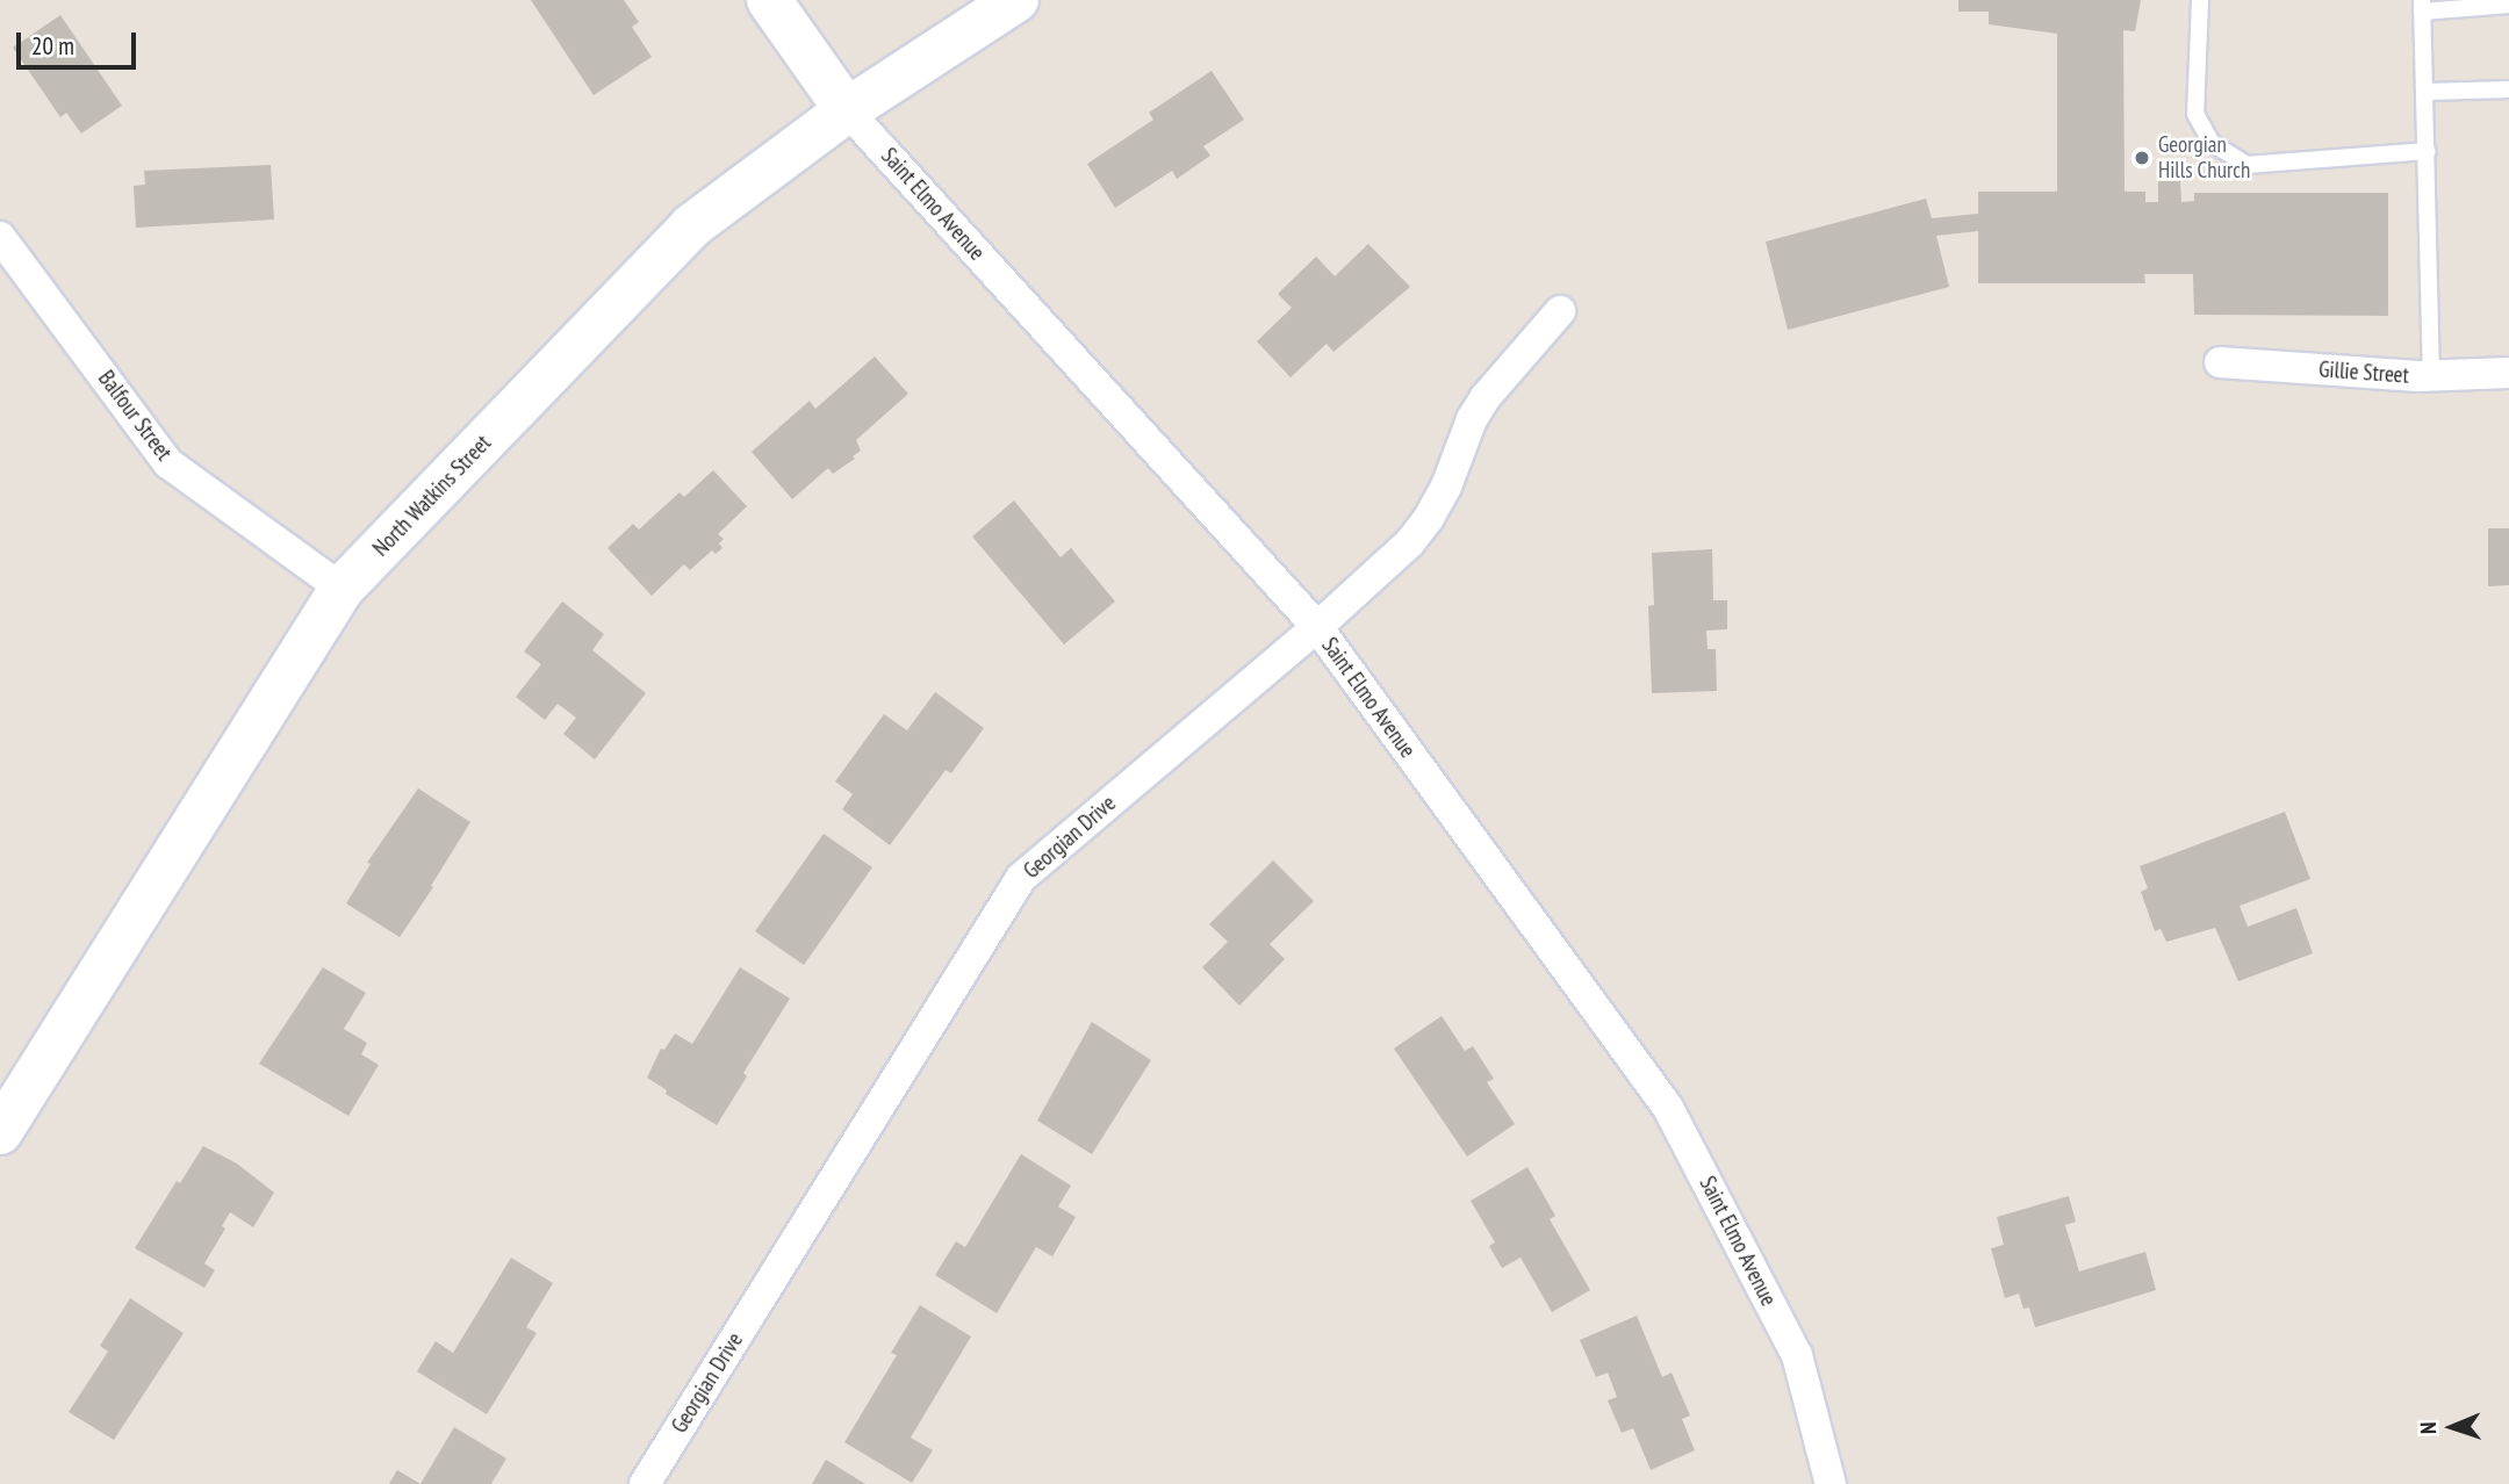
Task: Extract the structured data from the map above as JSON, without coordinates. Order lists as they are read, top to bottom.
{
  "streets": {
    "main road": ["Saint Elmo Avenue", "North Watkins Street"],
    "street": ["Gillie Street", "Balfour Street", "Georgian Drive"]
  },
  "crossings": [
    ["Saint Elmo Avenue", "North Watkins Street"],
    ["Saint Elmo Avenue", "Georgian Drive"],
    ["Balfour Street", "North Watkins Street"]
  ],
  "places": ["Georgian Hills Church"],
  "scale_bar": "20 m",
  "north": "left"
}
